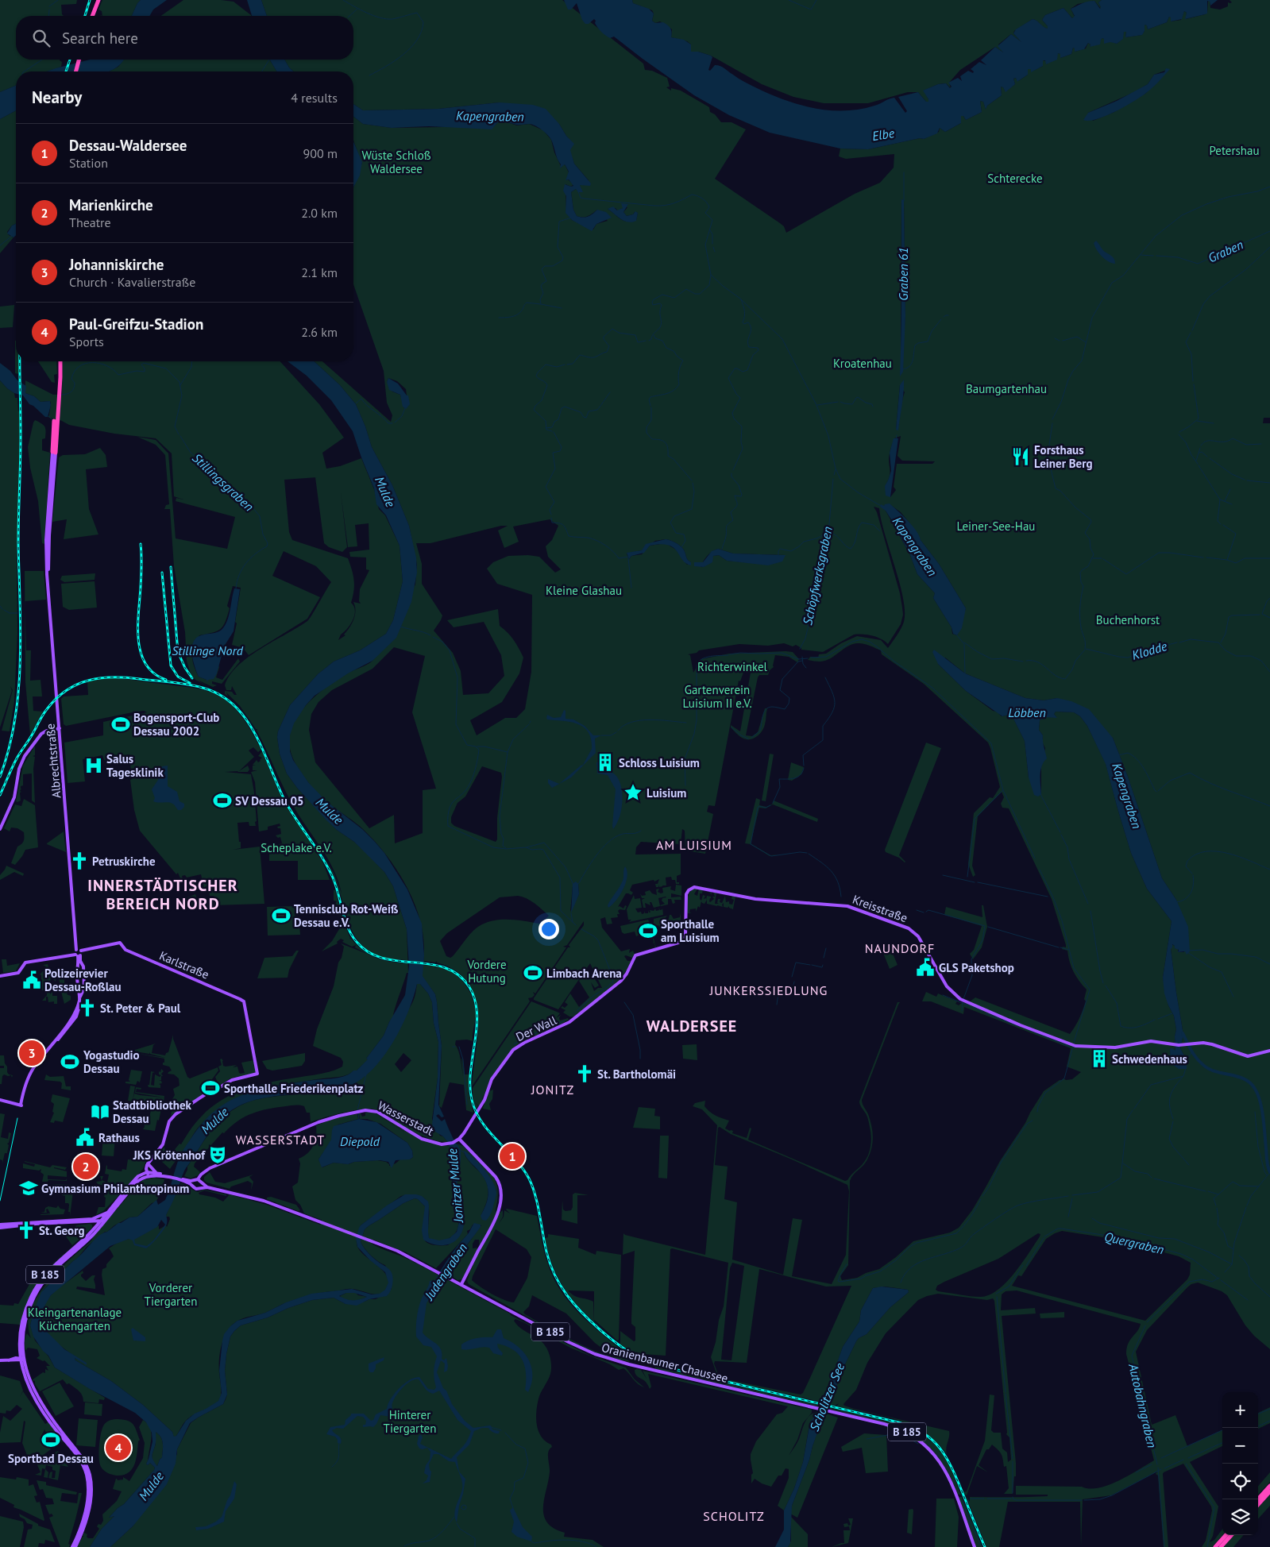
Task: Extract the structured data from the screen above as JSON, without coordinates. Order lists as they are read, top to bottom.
{
  "streets": {
    "main road": [
      "Albrechtstraße",
      "Kreisstraße",
      "Karlstraße",
      "Der Wall",
      "Wasserstadt",
      "B 185",
      "Oranienbaumer Chaussee"
    ]
  },
  "crossings": [
    ["Albrechtstraße", "Karlstraße"],
    ["Kreisstraße", "Der Wall"],
    ["Der Wall", "Wasserstadt"],
    ["B 185", "Oranienbaumer Chaussee"]
  ],
  "districts": [
    "AM LUISIUM",
    "INNERSTÄDTISCHER BEREICH NORD",
    "NAUNDORF",
    "JUNKERSSIEDLUNG",
    "WALDERSEE",
    "JONITZ",
    "WASSERSTADT",
    "SCHOLITZ"
  ],
  "water": [
    "Kapengraben",
    "Elbe",
    "Graben",
    "Graben 61",
    "Stillingsgraben",
    "Mulde",
    "Schöpfwerksgraben",
    "Stillinge Nord",
    "Klodde",
    "Löbben",
    "Diepold",
    "Jonitzer Mulde",
    "Quergraben",
    "Judengraben",
    "Scholitzer See",
    "Autobahngraben"
  ],
  "parks": [
    "Petershau",
    "Wüste Schloß Waldersee",
    "Schterecke",
    "Kroatenhau",
    "Baumgartenhau",
    "Leiner-See-Hau",
    "Kleine Glashau",
    "Buchenhorst",
    "Richterwinkel",
    "Gartenverein Luisium II e.V.",
    "Scheplake e.V.",
    "Vordere Hutung",
    "Vorderer Tiergarten",
    "Kleingartenanlage Küchengarten",
    "Hinterer Tiergarten"
  ],
  "places": {
    "restaurant": ["Forsthaus Leiner Berg"],
    "sports": [
      "Bogensport-Club Dessau 2002",
      "SV Dessau 05",
      "Tennisclub Rot-Weiß Dessau e.V.",
      "Sporthalle am Luisium",
      "Limbach Arena",
      "Yogastudio Dessau",
      "Sporthalle Friederikenplatz",
      "Sportbad Dessau"
    ],
    "building": ["Schloss Luisium", "Schwedenhaus"],
    "hospital": ["Salus Tagesklinik"],
    "place": ["Luisium"],
    "church": [
      "Petruskirche",
      "St. Peter & Paul",
      "St. Bartholomäi",
      "St. Georg"
    ],
    "public building": ["GLS Paketshop", "Polizeirevier Dessau-Roßlau", "Rathaus"],
    "library": ["Stadtbibliothek Dessau"],
    "theatre": ["JKS Krötenhof"],
    "school or university": ["Gymnasium Philanthropinum"]
  },
  "page": {
    "search": "Search here",
    "heading": ["Nearby", "4 results"],
    "list": [
      {
        "mark": "1",
        "name": "Dessau-Waldersee",
        "note": "Station",
        "value": "900 m"
      },
      {
        "mark": "2",
        "name": "Marienkirche",
        "note": "Theatre",
        "value": "2.0 km"
      },
      {
        "mark": "3",
        "name": "Johanniskirche",
        "note": "Church · Kavalierstraße",
        "value": "2.1 km"
      },
      {
        "mark": "4",
        "name": "Paul-Greifzu-Stadion",
        "note": "Sports",
        "value": "2.6 km"
      }
    ],
    "pins": [
      "3",
      "1",
      "2",
      "4"
    ],
    "map_buttons": ["+", "−"]
  }
}
